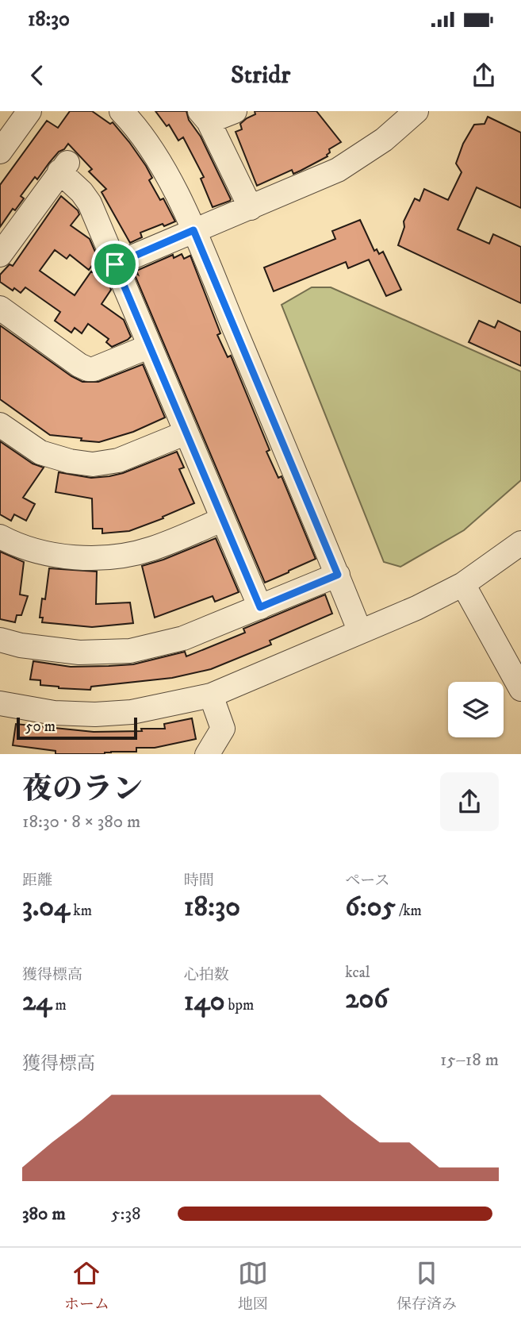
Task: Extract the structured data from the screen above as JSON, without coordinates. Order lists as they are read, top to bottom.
{
  "scale_bar": "50 m",
  "page": {
    "status": "18:30",
    "header": "Stridr",
    "scale": "50 m",
    "heading": ["夜のラン", "18:30 · 8 × 380 m"],
    "stats": [
      ["距離", "3.04 km"],
      ["時間", "18:30"],
      ["ペース", "6:05 /km"],
      ["獲得標高", "24 m"],
      ["心拍数", "140 bpm"],
      ["kcal", "206"]
    ],
    "chart": ["獲得標高", "15–18 m"],
    "list": [
      {
        "name": "380 m",
        "note": "5:38"
      }
    ],
    "tabs": ["ホーム", "地図", "保存済み"]
  }
}
